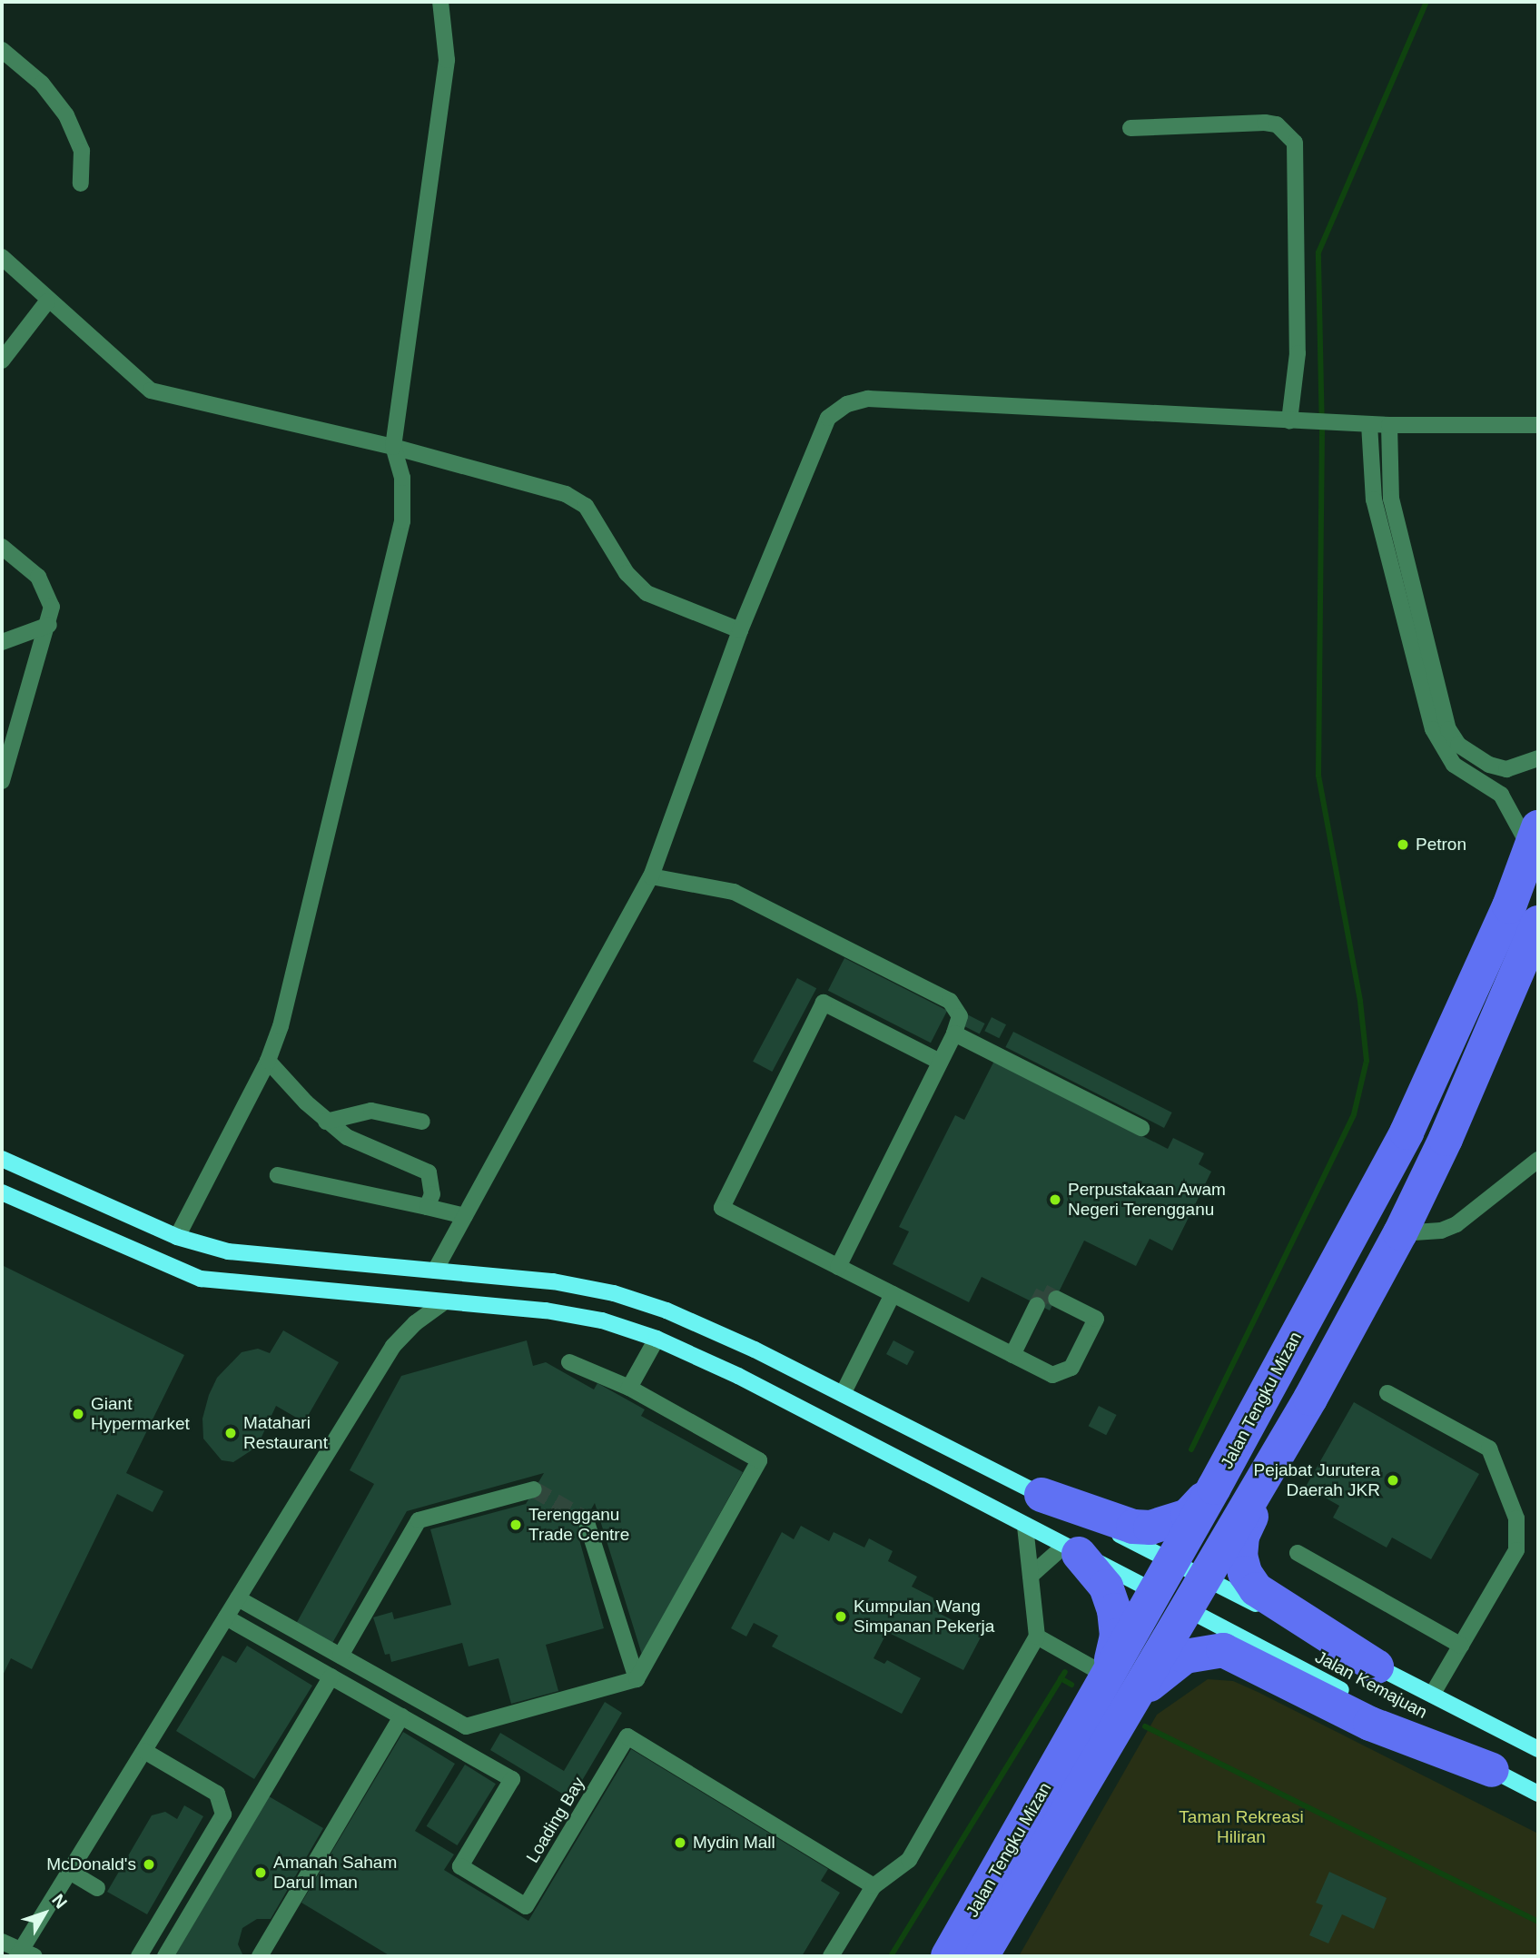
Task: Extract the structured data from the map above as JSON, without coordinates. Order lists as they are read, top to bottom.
{
  "streets": {
    "highway": ["Jalan Tengku Mizan"],
    "main road": ["Jalan Kemajuan"],
    "street": ["Loading Bay"]
  },
  "crossings": [
    ["Jalan Tengku Mizan", "Jalan Kemajuan"]
  ],
  "parks": ["Taman Rekreasi Hiliran"],
  "places": [
    "Petron",
    "Perpustakaan Awam Negeri Terengganu",
    "Giant Hypermarket",
    "Matahari Restaurant",
    "Pejabat Jurutera Daerah JKR",
    "Terengganu Trade Centre",
    "Kumpulan Wang Simpanan Pekerja",
    "Mydin Mall",
    "McDonald's",
    "Amanah Saham Darul Iman"
  ],
  "north": "top right"
}
